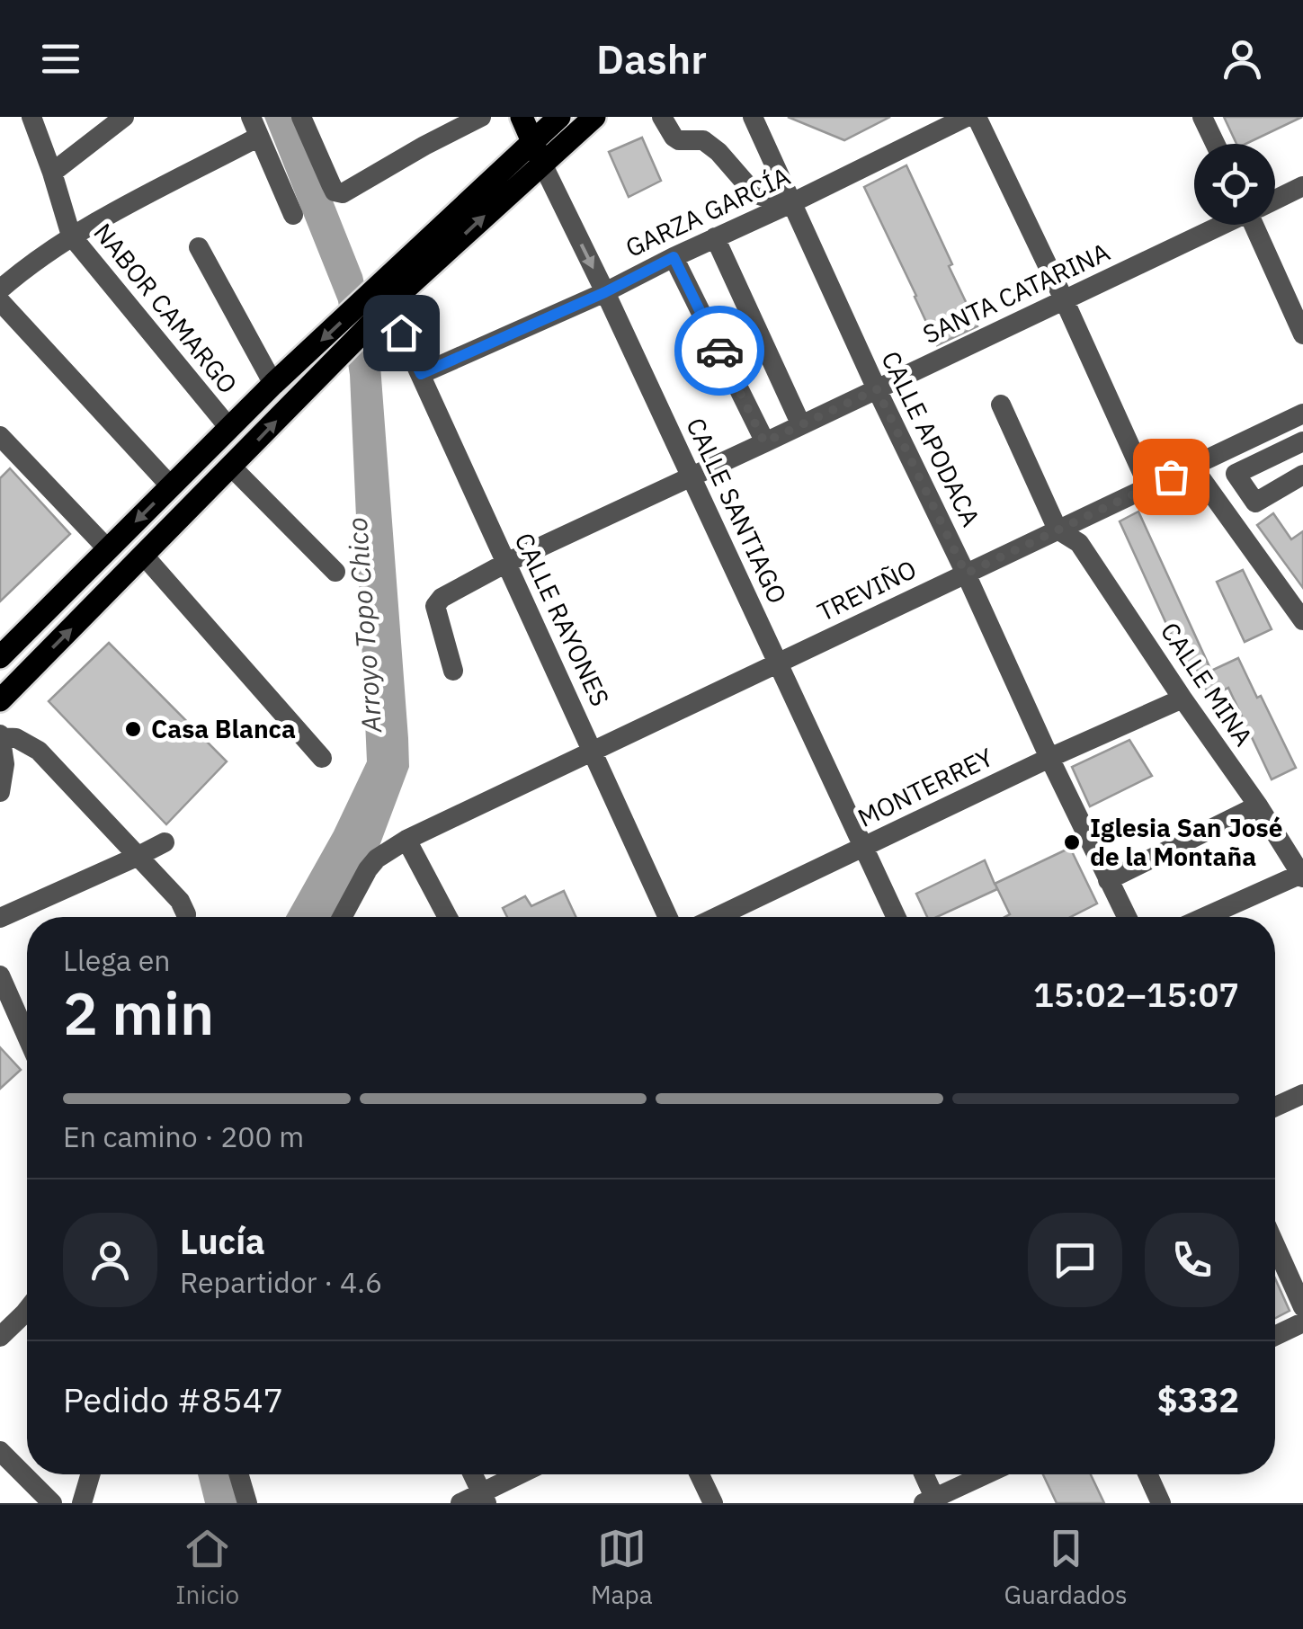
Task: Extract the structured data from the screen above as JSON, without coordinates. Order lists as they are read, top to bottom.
{
  "streets": {
    "main road": ["CALLE SANTIAGO"],
    "street": [
      "GARZA GARCÍA",
      "SANTA CATARINA",
      "NABOR CAMARGO",
      "CALLE APODACA",
      "TREVIÑO",
      "CALLE RAYONES",
      "CALLE MINA",
      "MONTERREY"
    ]
  },
  "crossings": [
    ["GARZA GARCÍA", "CALLE APODACA"],
    ["GARZA GARCÍA", "CALLE SANTIAGO"],
    ["GARZA GARCÍA", "CALLE RAYONES"],
    ["SANTA CATARINA", "CALLE APODACA"],
    ["SANTA CATARINA", "CALLE SANTIAGO"],
    ["SANTA CATARINA", "CALLE RAYONES"],
    ["CALLE APODACA", "TREVIÑO"],
    ["CALLE APODACA", "MONTERREY"],
    ["CALLE SANTIAGO", "TREVIÑO"],
    ["CALLE SANTIAGO", "MONTERREY"],
    ["TREVIÑO", "CALLE RAYONES"],
    ["TREVIÑO", "CALLE MINA"],
    ["CALLE MINA", "MONTERREY"]
  ],
  "water": ["Arroyo Topo Chico"],
  "places": ["Casa Blanca", "Iglesia San José de la Montaña"],
  "page": {
    "header": "Dashr",
    "heading": ["2 min", "Llega en", "15:02–15:07"],
    "panel": [
      "Lucía",
      "Repartidor · 4.6",
      "Pedido #8547",
      "$332"
    ],
    "bar": "En camino · 200 m",
    "tabs": ["Inicio", "Mapa", "Guardados"]
  }
}
